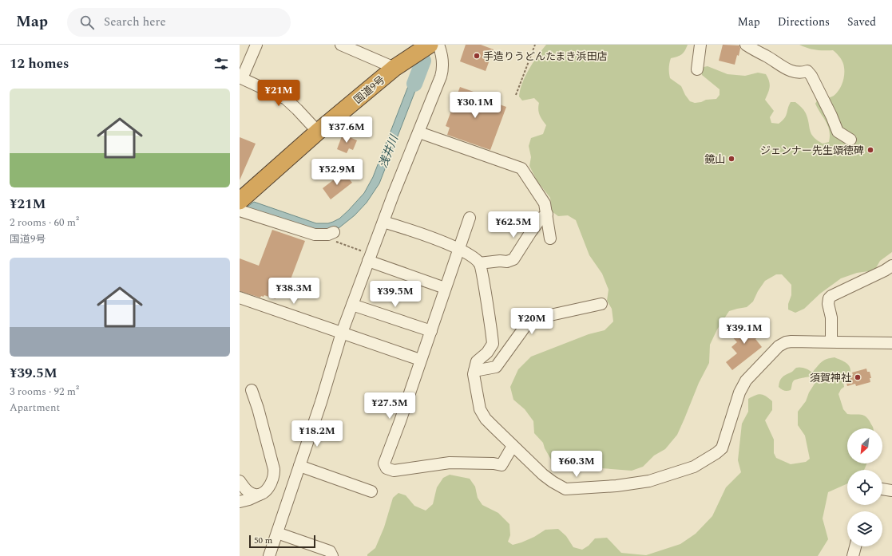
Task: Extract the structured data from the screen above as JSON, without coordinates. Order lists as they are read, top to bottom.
{
  "streets": {
    "highway": ["国道9号"]
  },
  "water": ["浅井川"],
  "places": [
    "手造りうどんたまき浜田店",
    "ジェンナー先生頌徳碑",
    "鏡山",
    "須賀神社"
  ],
  "scale_bar": "50 m",
  "north": "bottom left",
  "page": {
    "header": "Map",
    "search": "Search here",
    "nav": ["Map", "Directions", "Saved"],
    "heading": "12 homes",
    "price": [
      "¥21M",
      "¥30.1M",
      "¥37.6M",
      "¥52.9M",
      "¥62.5M",
      "¥38.3M",
      "¥39.5M",
      "¥20M",
      "¥39.1M",
      "¥27.5M",
      "¥18.2M",
      "¥60.3M"
    ],
    "list": [
      {
        "name": "¥21M",
        "note": "2 rooms · 60 m² · 国道9号"
      },
      {
        "name": "¥39.5M",
        "note": "3 rooms · 92 m² · Apartment"
      }
    ],
    "scale": "50 m"
  }
}
